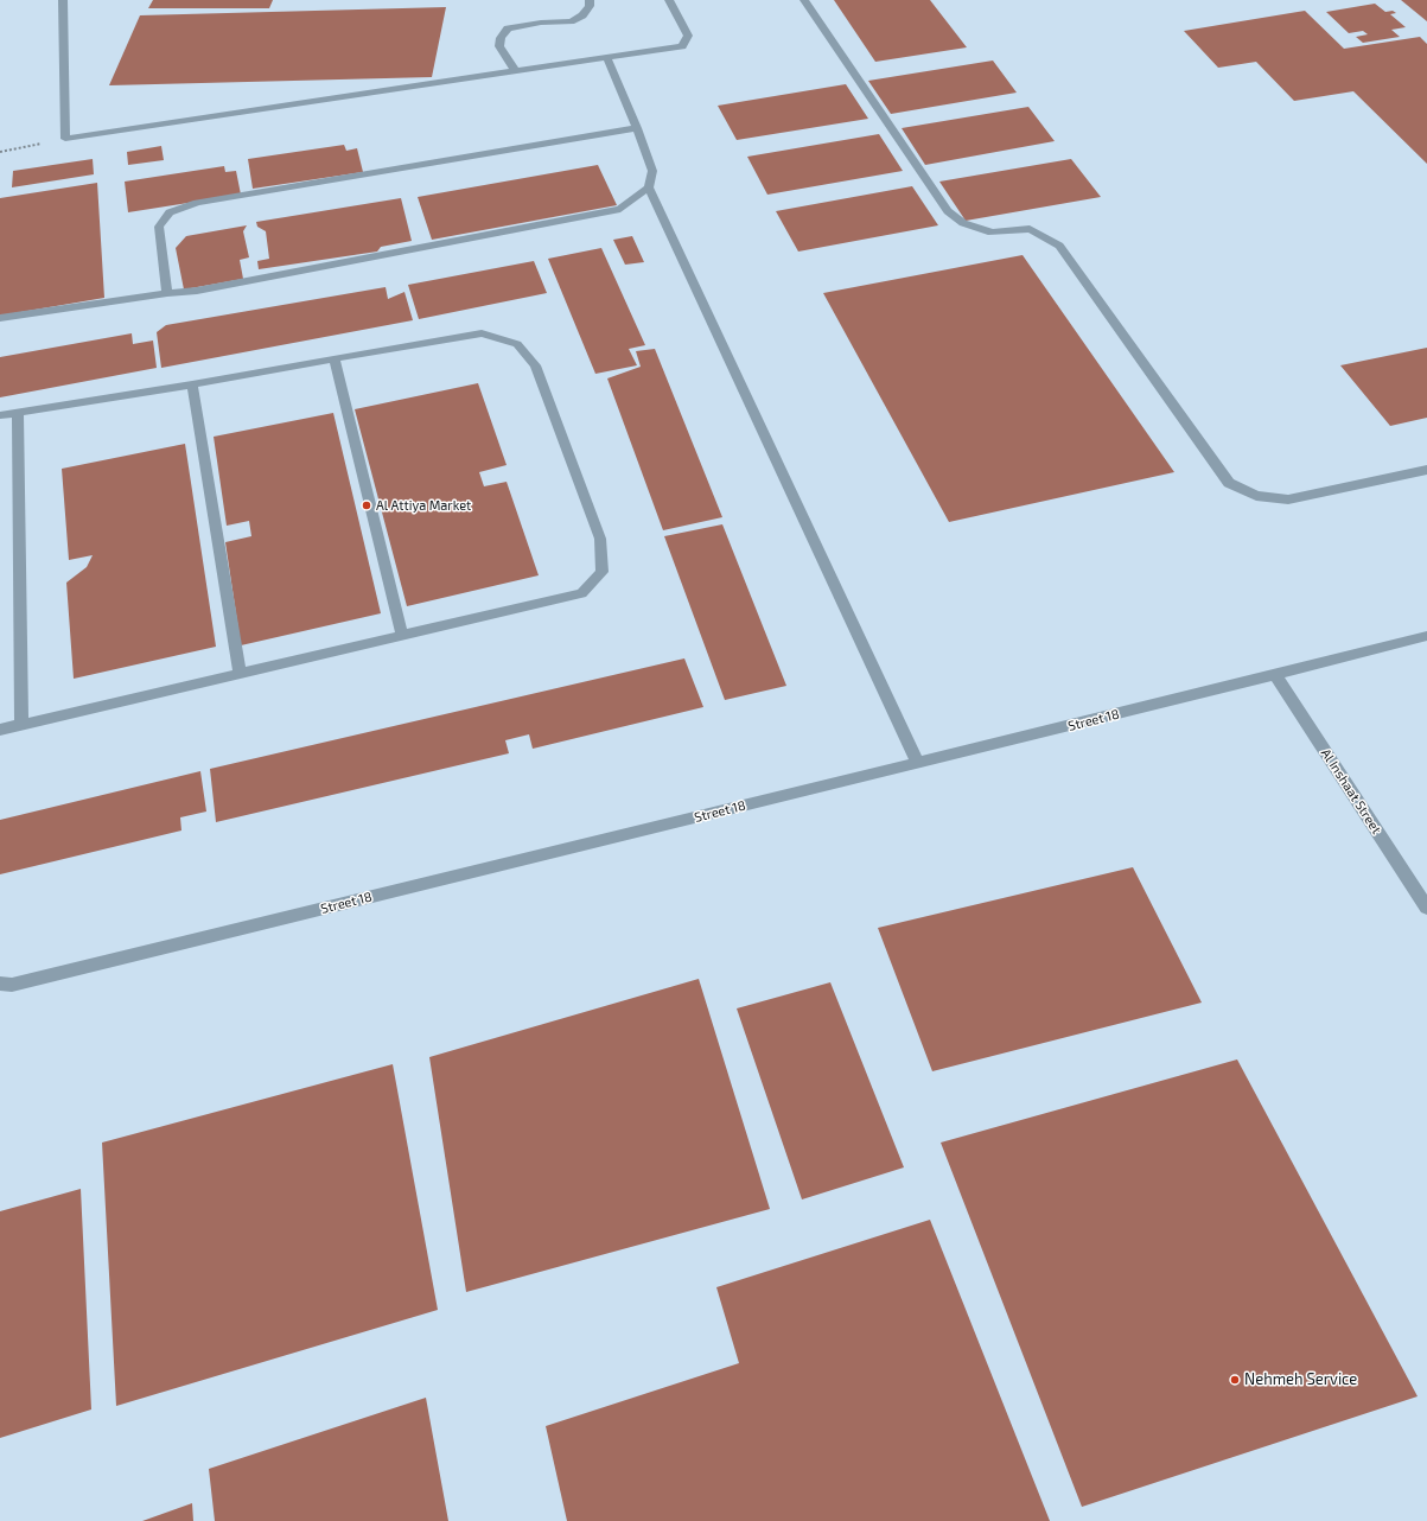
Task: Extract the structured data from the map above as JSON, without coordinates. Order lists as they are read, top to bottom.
{
  "streets": {
    "street": ["Street 18", "Al Inshaat Street"]
  },
  "crossings": [
    ["Street 18", "Al Inshaat Street"]
  ],
  "places": ["Al Attiya Market", "Nehmeh Service"]
}
